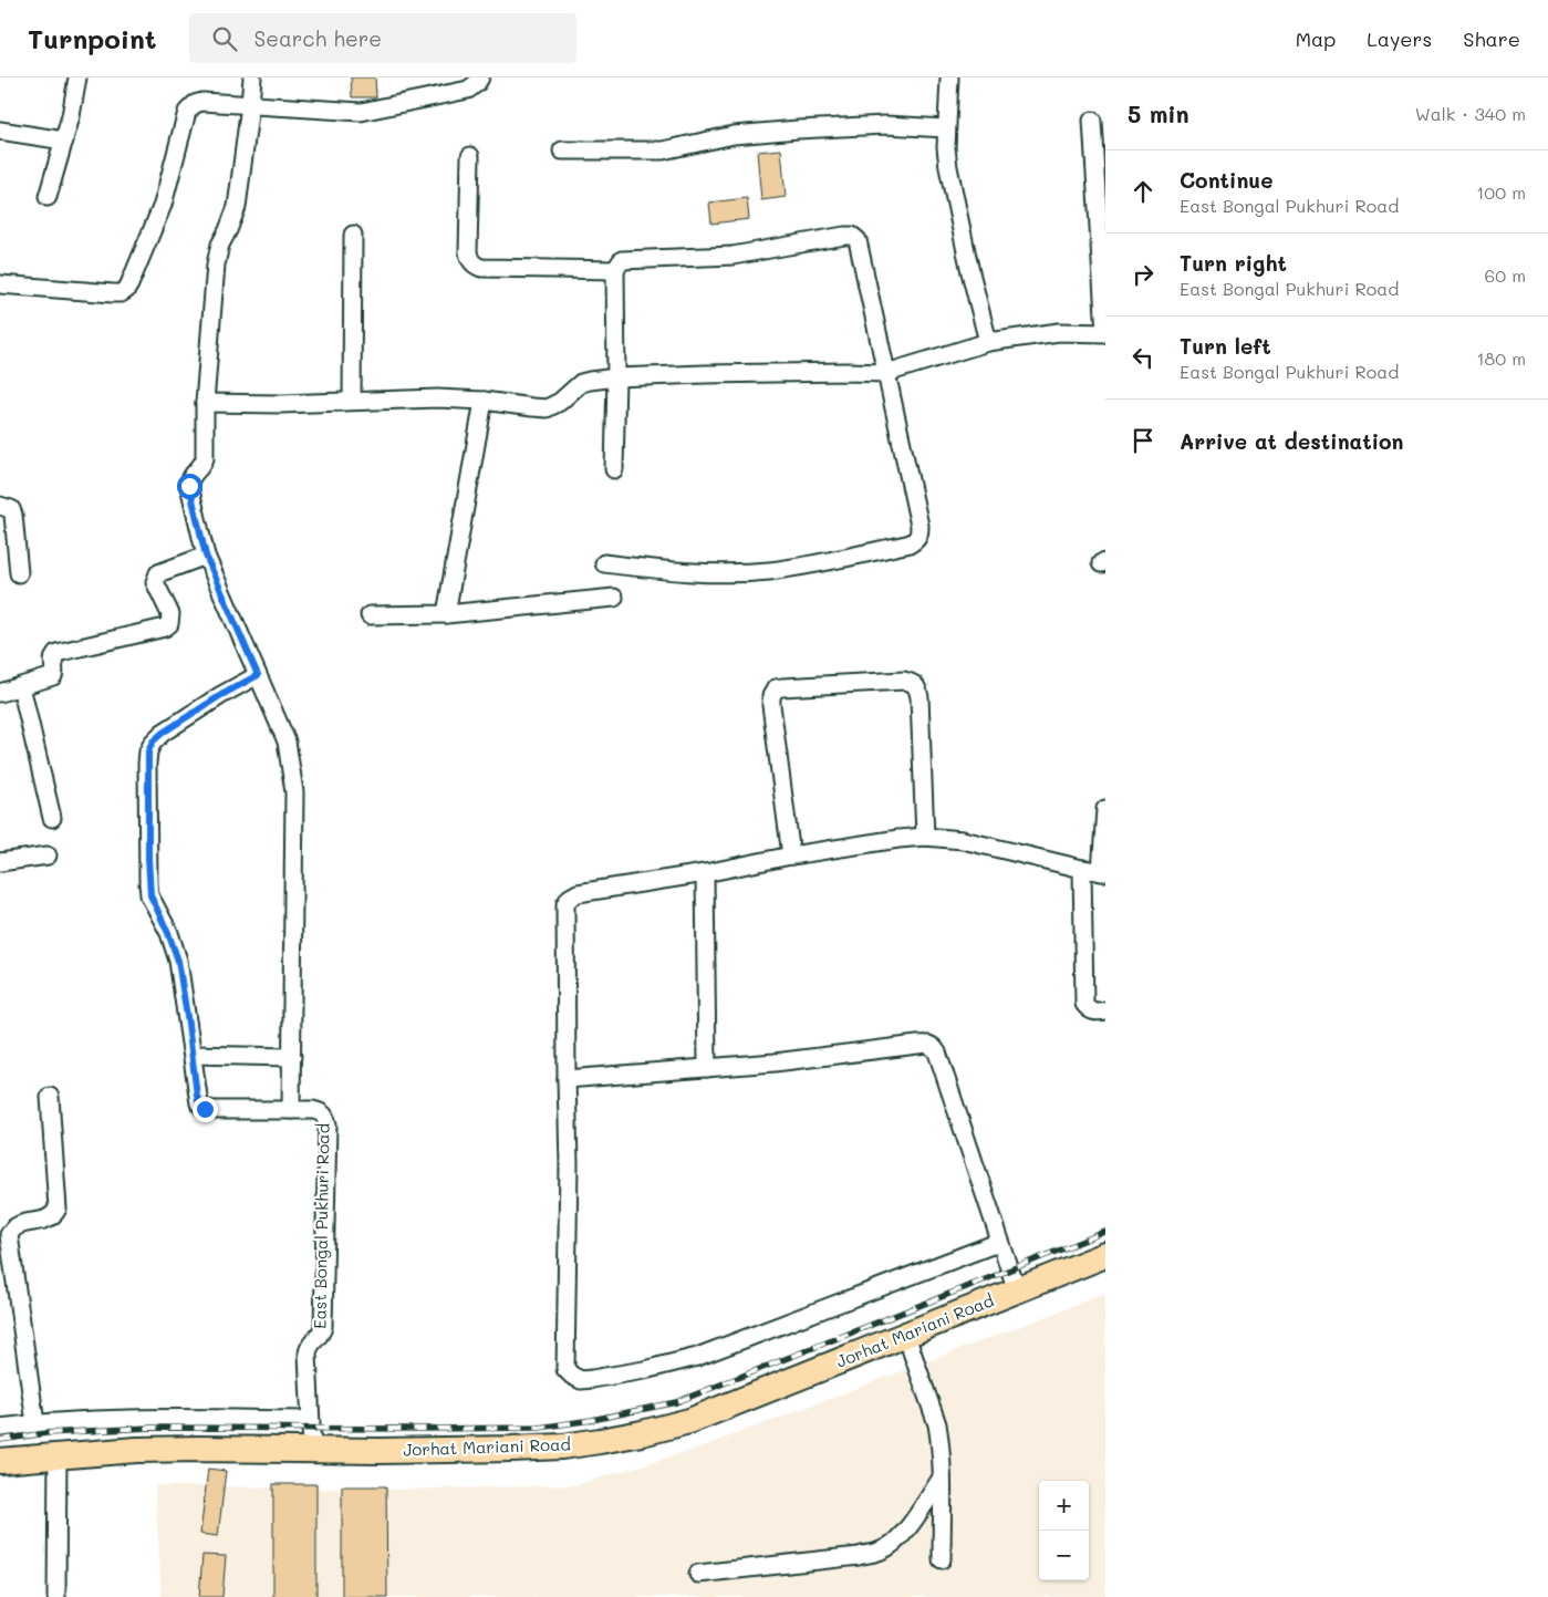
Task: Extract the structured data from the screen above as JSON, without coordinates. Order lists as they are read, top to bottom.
{
  "streets": {
    "highway": ["Jorhat Mariani Road"],
    "street": ["East Bongal Pukhuri Road"]
  },
  "crossings": [
    ["East Bongal Pukhuri Road", "Jorhat Mariani Road"]
  ],
  "page": {
    "header": "Turnpoint",
    "search": "Search here",
    "nav": ["Map", "Layers", "Share"],
    "heading": ["5 min", "Walk · 340 m"],
    "list": [
      ["Continue", "East Bongal Pukhuri Road", "100 m"],
      ["Turn right", "East Bongal Pukhuri Road", "60 m"],
      ["Turn left", "East Bongal Pukhuri Road", "180 m"],
      "Arrive at destination"
    ],
    "map_buttons": ["+", "−"]
  }
}
